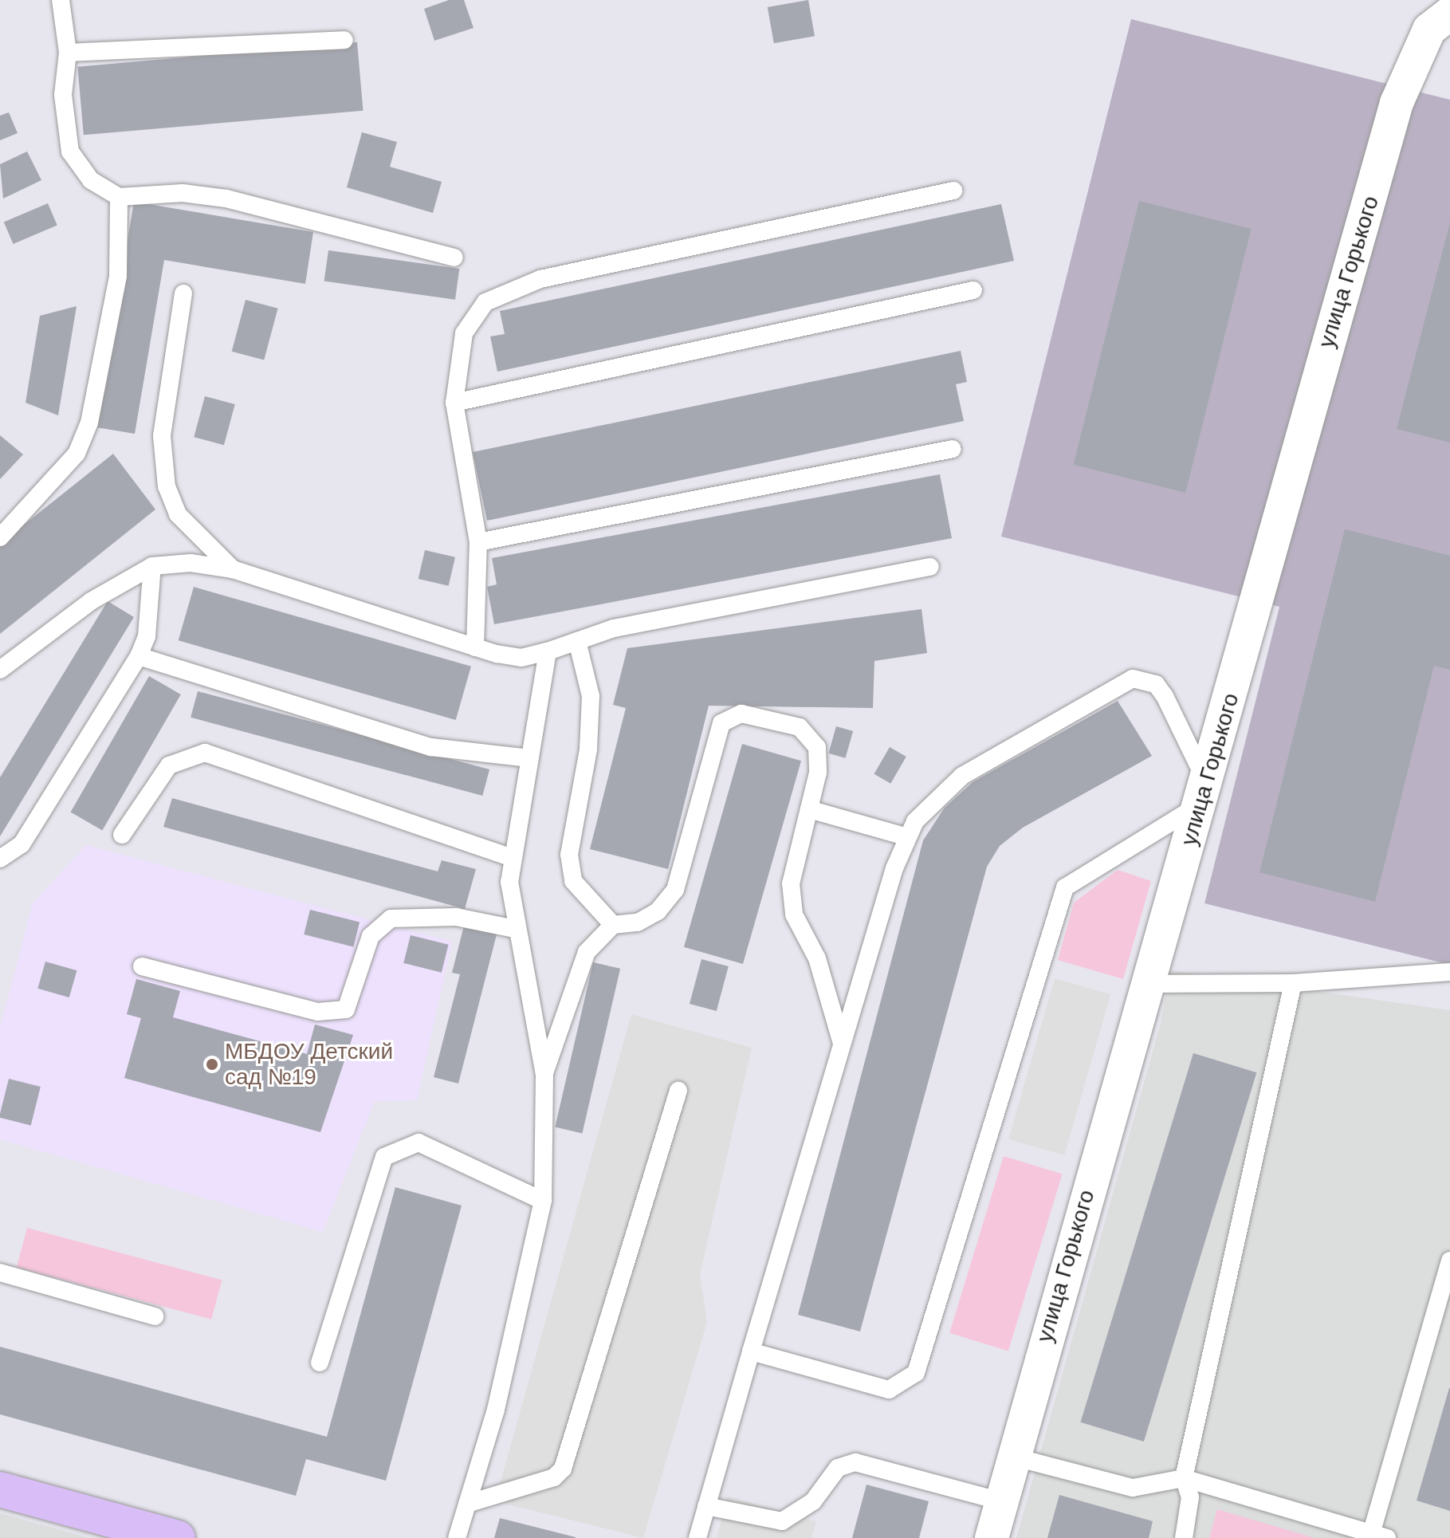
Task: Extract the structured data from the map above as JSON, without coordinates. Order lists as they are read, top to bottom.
{
  "streets": {
    "street": ["улица Горького"]
  },
  "places": ["МБДОУ Детский сад №19"]
}
